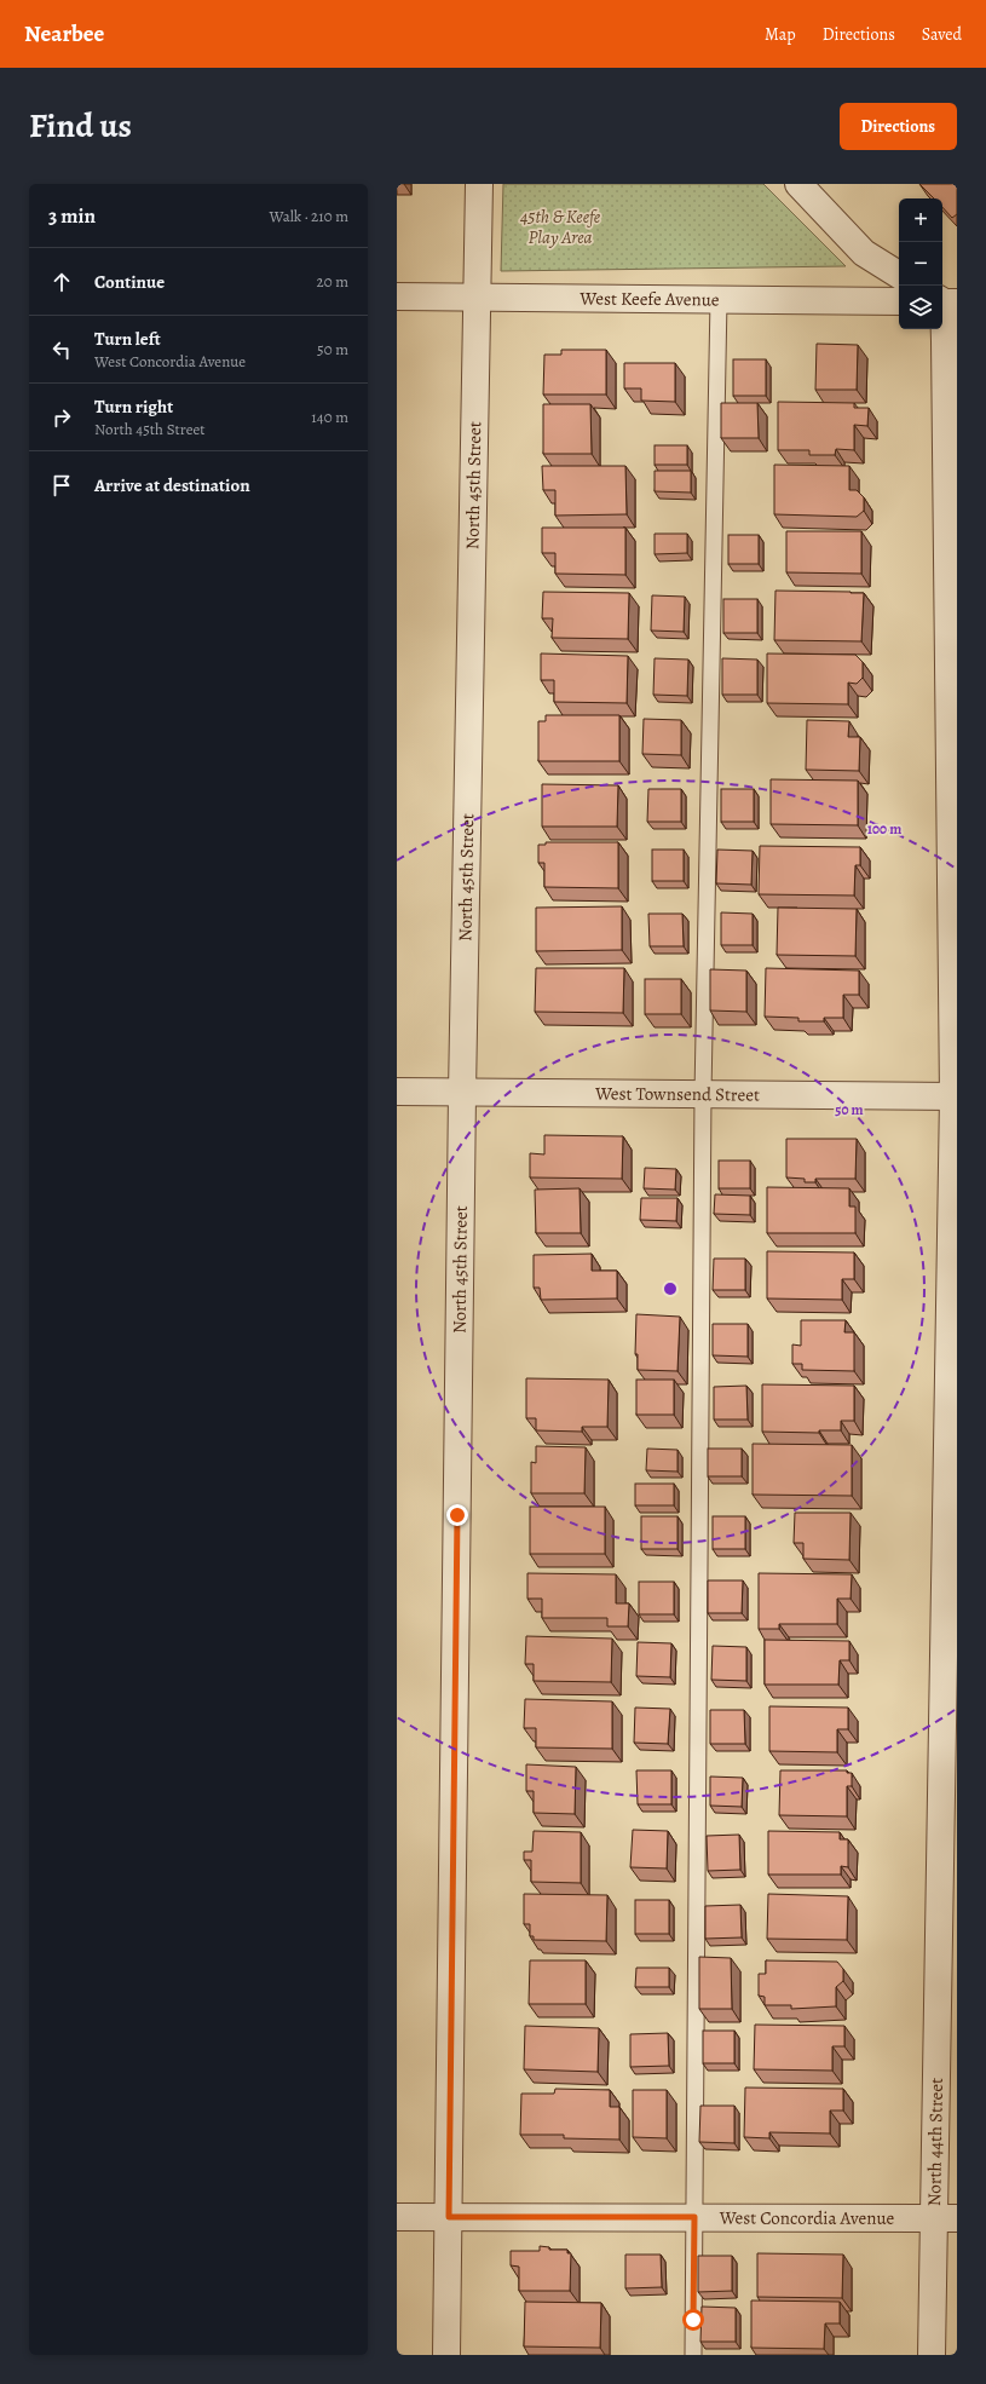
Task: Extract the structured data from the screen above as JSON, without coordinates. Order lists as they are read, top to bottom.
{
  "streets": {
    "street": [
      "West Keefe Avenue",
      "North 45th Street",
      "West Townsend Street",
      "North 44th Street",
      "West Concordia Avenue"
    ]
  },
  "crossings": [
    ["West Keefe Avenue", "North 45th Street"],
    ["North 45th Street", "West Townsend Street"],
    ["North 45th Street", "West Concordia Avenue"],
    ["West Townsend Street", "North 44th Street"],
    ["North 44th Street", "West Concordia Avenue"]
  ],
  "parks": ["45th & Keefe Play Area"],
  "page": {
    "header": "Nearbee",
    "nav": ["Map", "Directions", "Saved"],
    "title": "Find us",
    "buttons": "Directions",
    "heading": ["3 min", "Walk · 210 m"],
    "map_buttons": ["+", "−"],
    "list": [
      ["Continue", "20 m"],
      ["Turn left", "West Concordia Avenue", "50 m"],
      ["Turn right", "North 45th Street", "140 m"],
      "Arrive at destination"
    ]
  },
  "rings": ["100 m", "50 m"]
}
